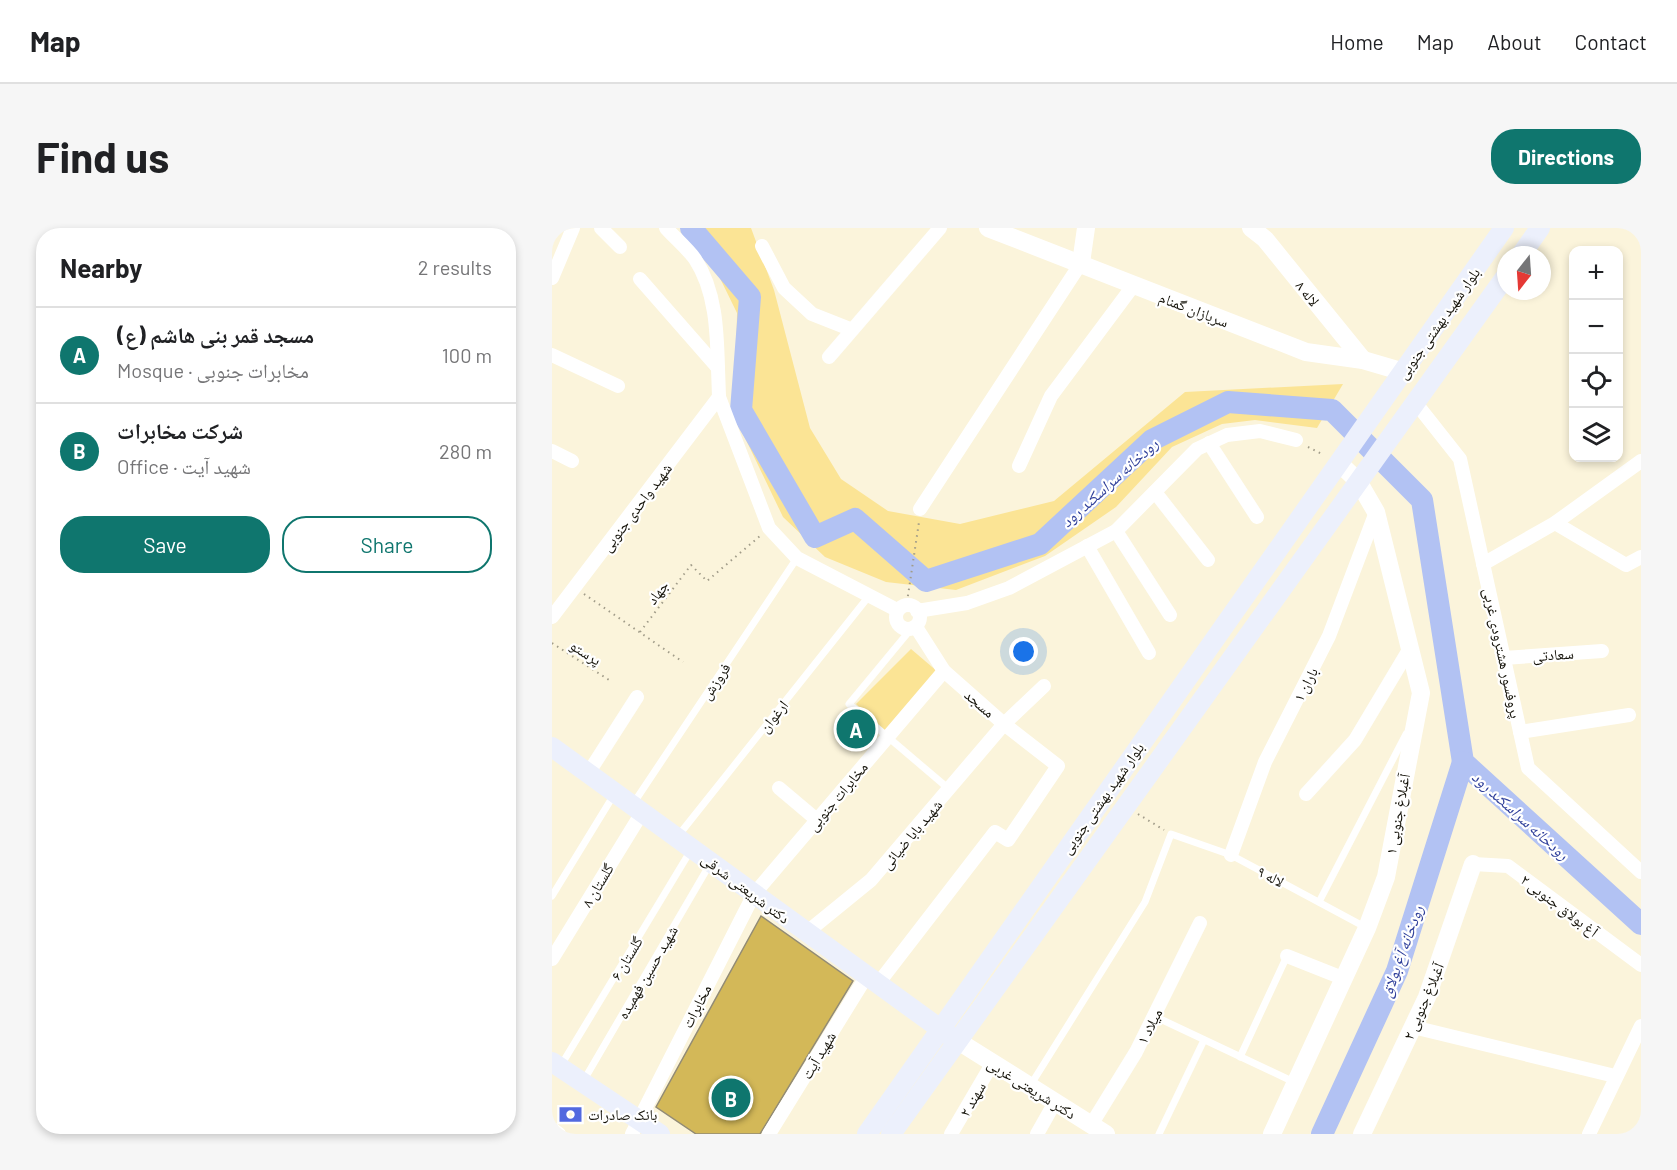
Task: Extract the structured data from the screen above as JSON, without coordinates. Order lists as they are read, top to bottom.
{
  "streets": {
    "main road": ["بلوار شهید بهشتی جنوبی", "دکتر شریعتی شرقی"],
    "street": [
      "لاله ۸",
      "سربازان گمنام",
      "شهید واحدی جنوبی",
      "پروفسور هشترودی غربی",
      "سعادتی",
      "باران ۱",
      "مسجد",
      "مخابرات جنوبی",
      "آغبلاغ جنوبی ۱",
      "شهيد بابا ضيائی",
      "گلستان ۸",
      "آغ بولاق جنوبی ۲",
      "آغبلاغ جنوبی ۲",
      "مخابرات",
      "میلاد ۱",
      "شهید آیت",
      "دکتر شریعتی غربی",
      "سهند ۲"
    ],
    "lane": [
      "فروزش",
      "ارغوان",
      "لاله ۹",
      "گلستان ۶",
      "شهيد حسین فهمیده"
    ],
    "path": ["جهاد", "پرستو"]
  },
  "crossings": [
    ["لاله ۸", "سربازان گمنام"],
    ["سربازان گمنام", "بلوار شهید بهشتی جنوبی"],
    ["بلوار شهید بهشتی جنوبی", "پروفسور هشترودی غربی"],
    ["بلوار شهید بهشتی جنوبی", "آغبلاغ جنوبی ۱"],
    ["بلوار شهید بهشتی جنوبی", "دکتر شریعتی شرقی"],
    ["بلوار شهید بهشتی جنوبی", "دکتر شریعتی غربی"],
    ["پروفسور هشترودی غربی", "سعادتی"],
    ["فروزش", "گلستان ۸"],
    ["فروزش", "دکتر شریعتی شرقی"],
    ["باران ۱", "آغبلاغ جنوبی ۱"],
    ["باران ۱", "لاله ۹"],
    ["مسجد", "مخابرات جنوبی"],
    ["مسجد", "شهيد بابا ضيائی"],
    ["مسجد", "شهید آیت"],
    ["ارغوان", "دکتر شریعتی شرقی"],
    ["ارغوان", "گلستان ۶"],
    ["مخابرات جنوبی", "دکتر شریعتی شرقی"],
    ["مخابرات جنوبی", "مخابرات"],
    ["آغبلاغ جنوبی ۱", "لاله ۹"],
    ["شهيد بابا ضيائی", "دکتر شریعتی شرقی"],
    ["گلستان ۸", "دکتر شریعتی شرقی"],
    ["دکتر شریعتی شرقی", "گلستان ۶"],
    ["دکتر شریعتی شرقی", "شهيد حسین فهمیده"],
    ["دکتر شریعتی شرقی", "مخابرات"],
    ["دکتر شریعتی شرقی", "شهید آیت"],
    ["دکتر شریعتی شرقی", "دکتر شریعتی غربی"],
    ["آغ بولاق جنوبی ۲", "آغبلاغ جنوبی ۲"],
    ["میلاد ۱", "دکتر شریعتی غربی"],
    ["دکتر شریعتی غربی", "سهند ۲"]
  ],
  "water": ["رودخانه سراسکند رود", "رودخانه آغ بولاق"],
  "places": {
    "bank": ["بانک صادرات"]
  },
  "north": "bottom",
  "page": {
    "header": "Map",
    "nav": [
      "Home",
      "Map",
      "About",
      "Contact"
    ],
    "buttons": [
      "Directions",
      ["Save", "Share"]
    ],
    "title": "Find us",
    "heading": ["Nearby", "2 results"],
    "map_buttons": ["+", "−"],
    "list": [
      {
        "mark": "A",
        "name": "مسجد قمر بنی هاشم (ع)",
        "note": "Mosque · مخابرات جنوبی",
        "value": "100 m"
      },
      {
        "mark": "B",
        "name": "شرکت مخابرات",
        "note": "Office · شهید آیت",
        "value": "280 m"
      }
    ],
    "pins": ["A", "B"]
  }
}
